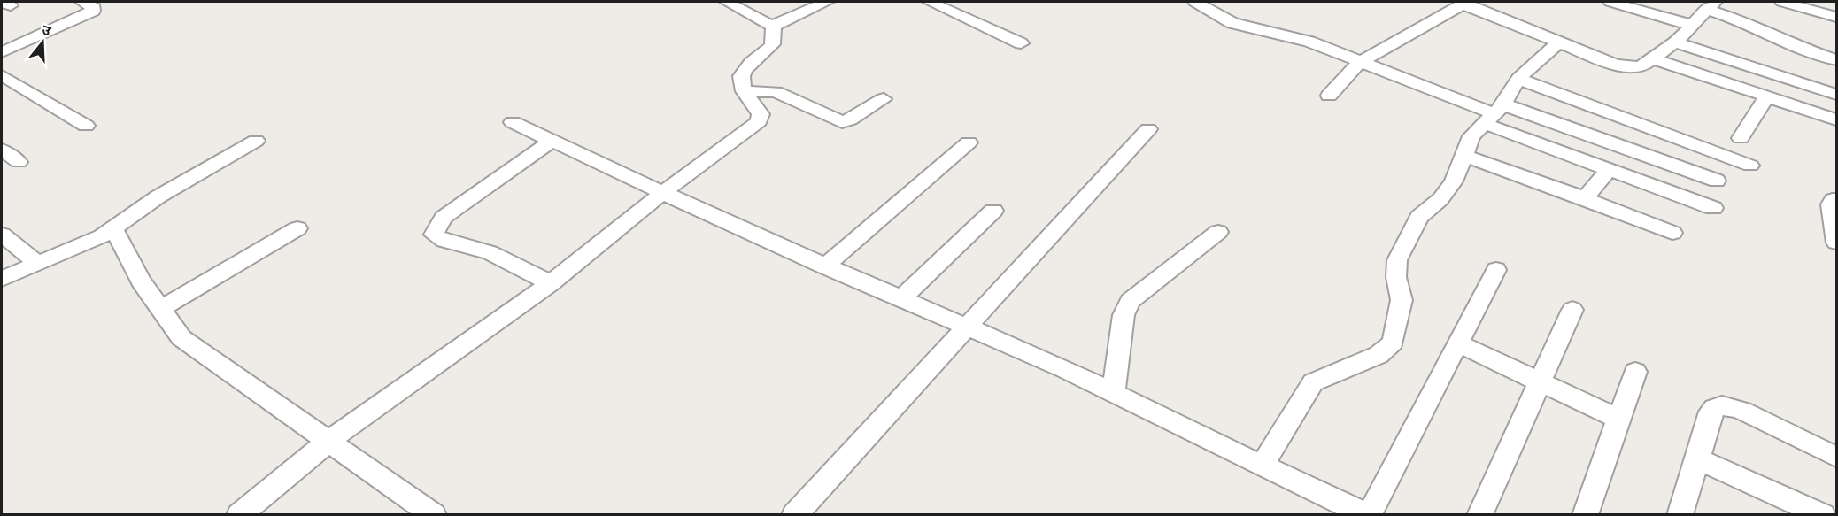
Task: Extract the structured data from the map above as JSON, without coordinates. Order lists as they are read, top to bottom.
{
  "north": "top"
}
